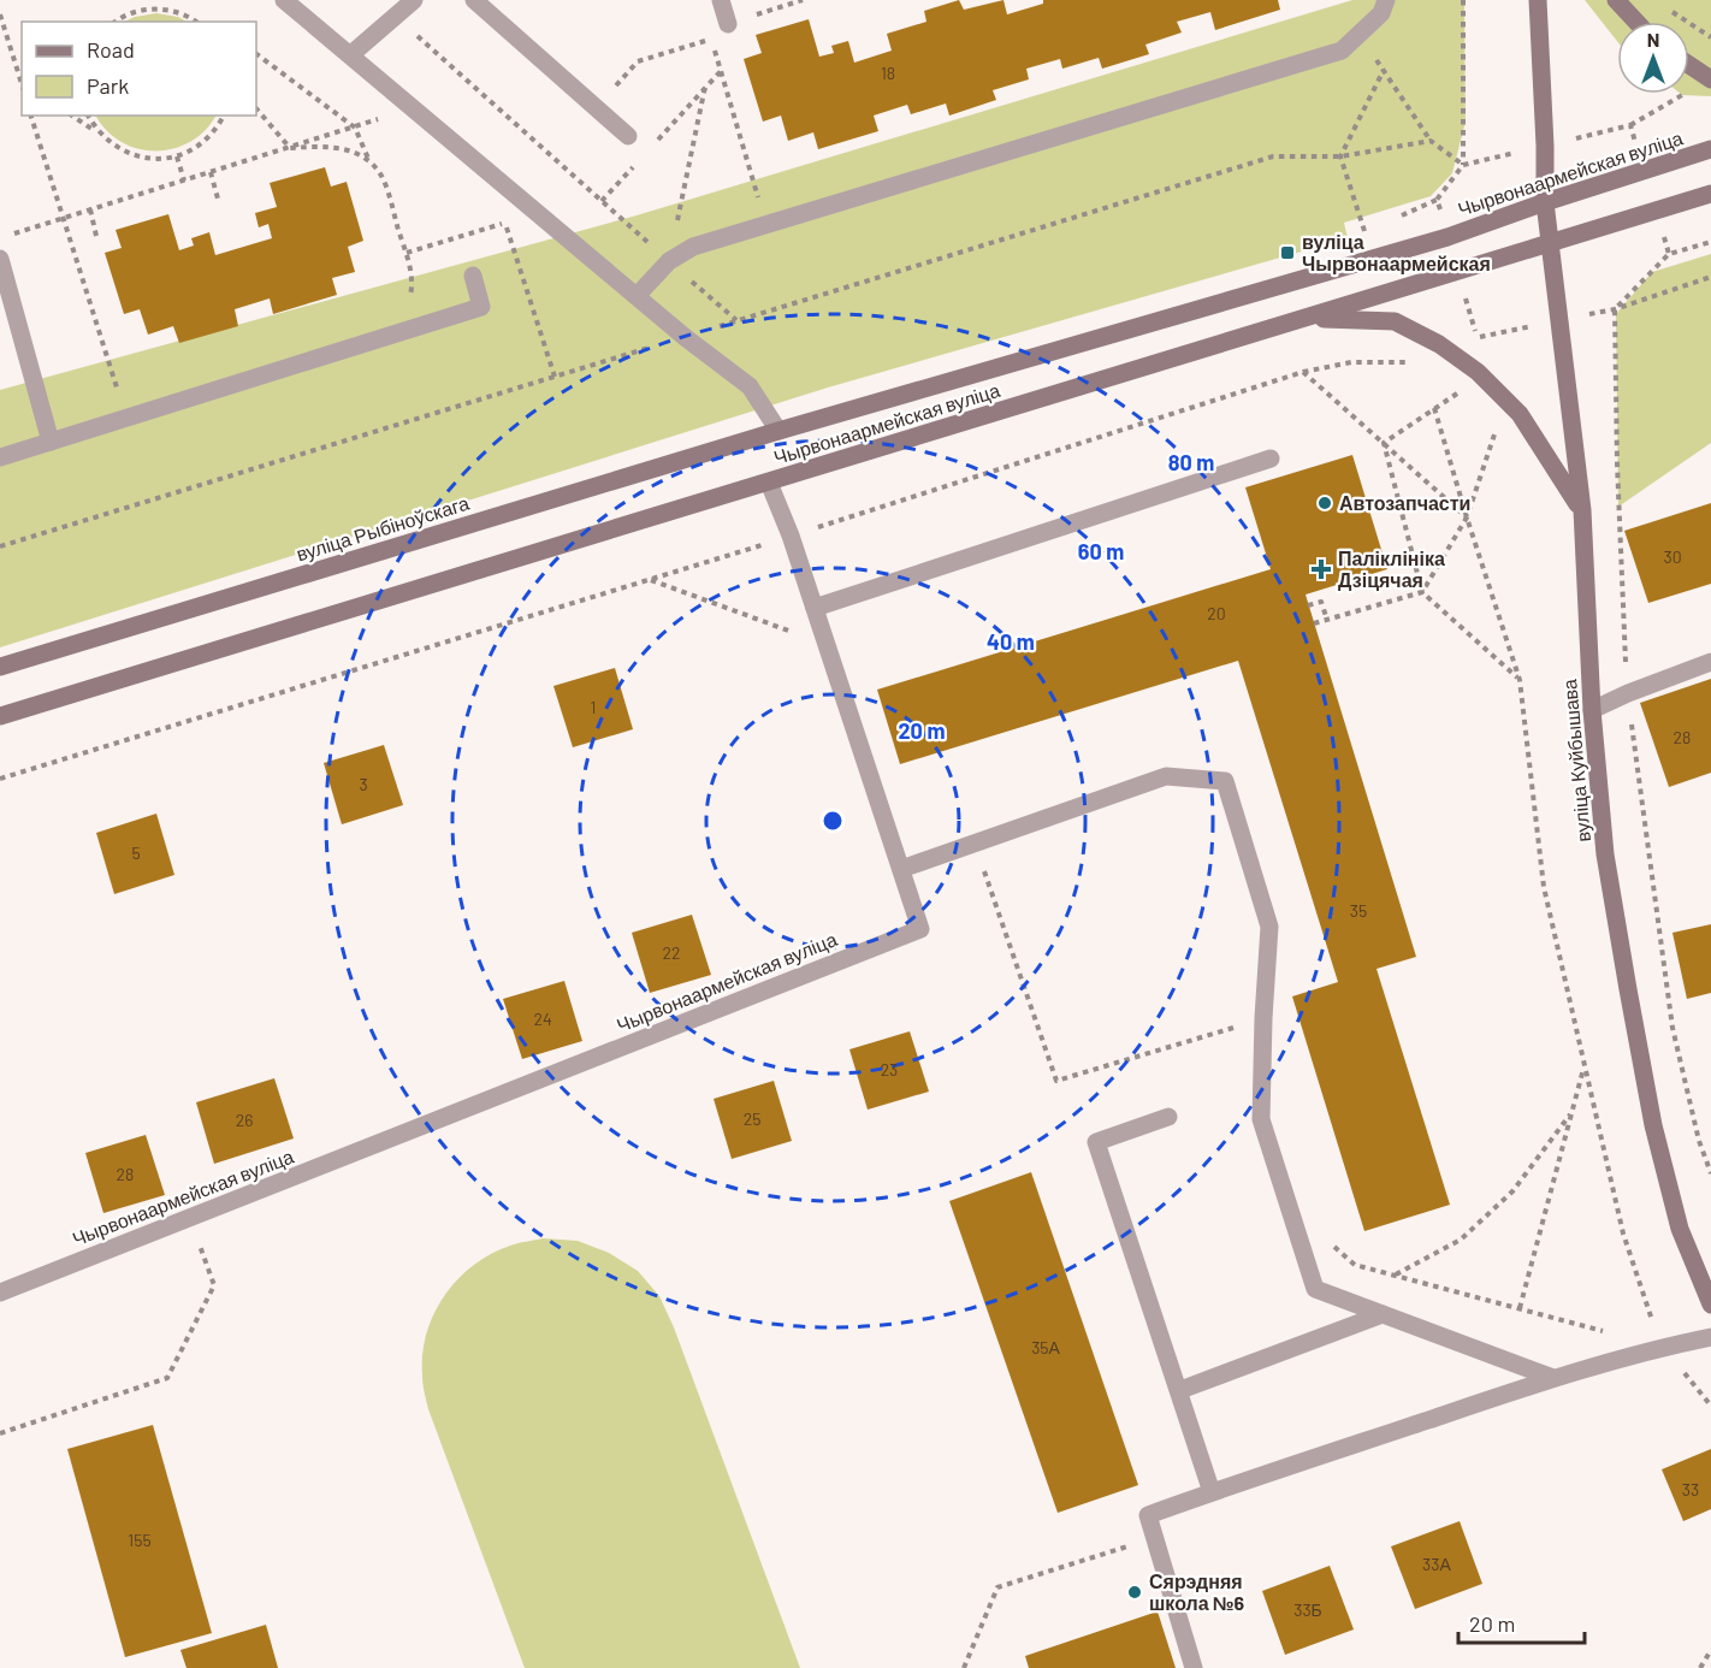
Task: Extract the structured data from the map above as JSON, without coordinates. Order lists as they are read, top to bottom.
{
  "streets": {
    "main road": ["Чырвонаармейская вуліца", "вуліца Рыбіноўскага", "вуліца Куйбышава"]
  },
  "crossings": [
    ["Чырвонаармейская вуліца", "вуліца Рыбіноўскага"],
    ["Чырвонаармейская вуліца", "вуліца Куйбышава"]
  ],
  "places": {
    "transit": ["вуліца Чырвонаармейская"],
    "other": ["Автозапчасти", "Сярэдняя школа №6"],
    "health": ["Паліклініка Дзіцячая"]
  },
  "house_numbers": [
    "18",
    "30",
    "20",
    "1",
    "28",
    "3",
    "5",
    "35",
    "22",
    "24",
    "23",
    "25",
    "26",
    "28",
    "35А",
    "33",
    "155",
    "33А",
    "33Б"
  ],
  "legend": ["Road", "Park"],
  "scale_bar": "20 m",
  "north": "top",
  "rings": [
    "80 m",
    "60 m",
    "40 m",
    "20 m"
  ]
}
